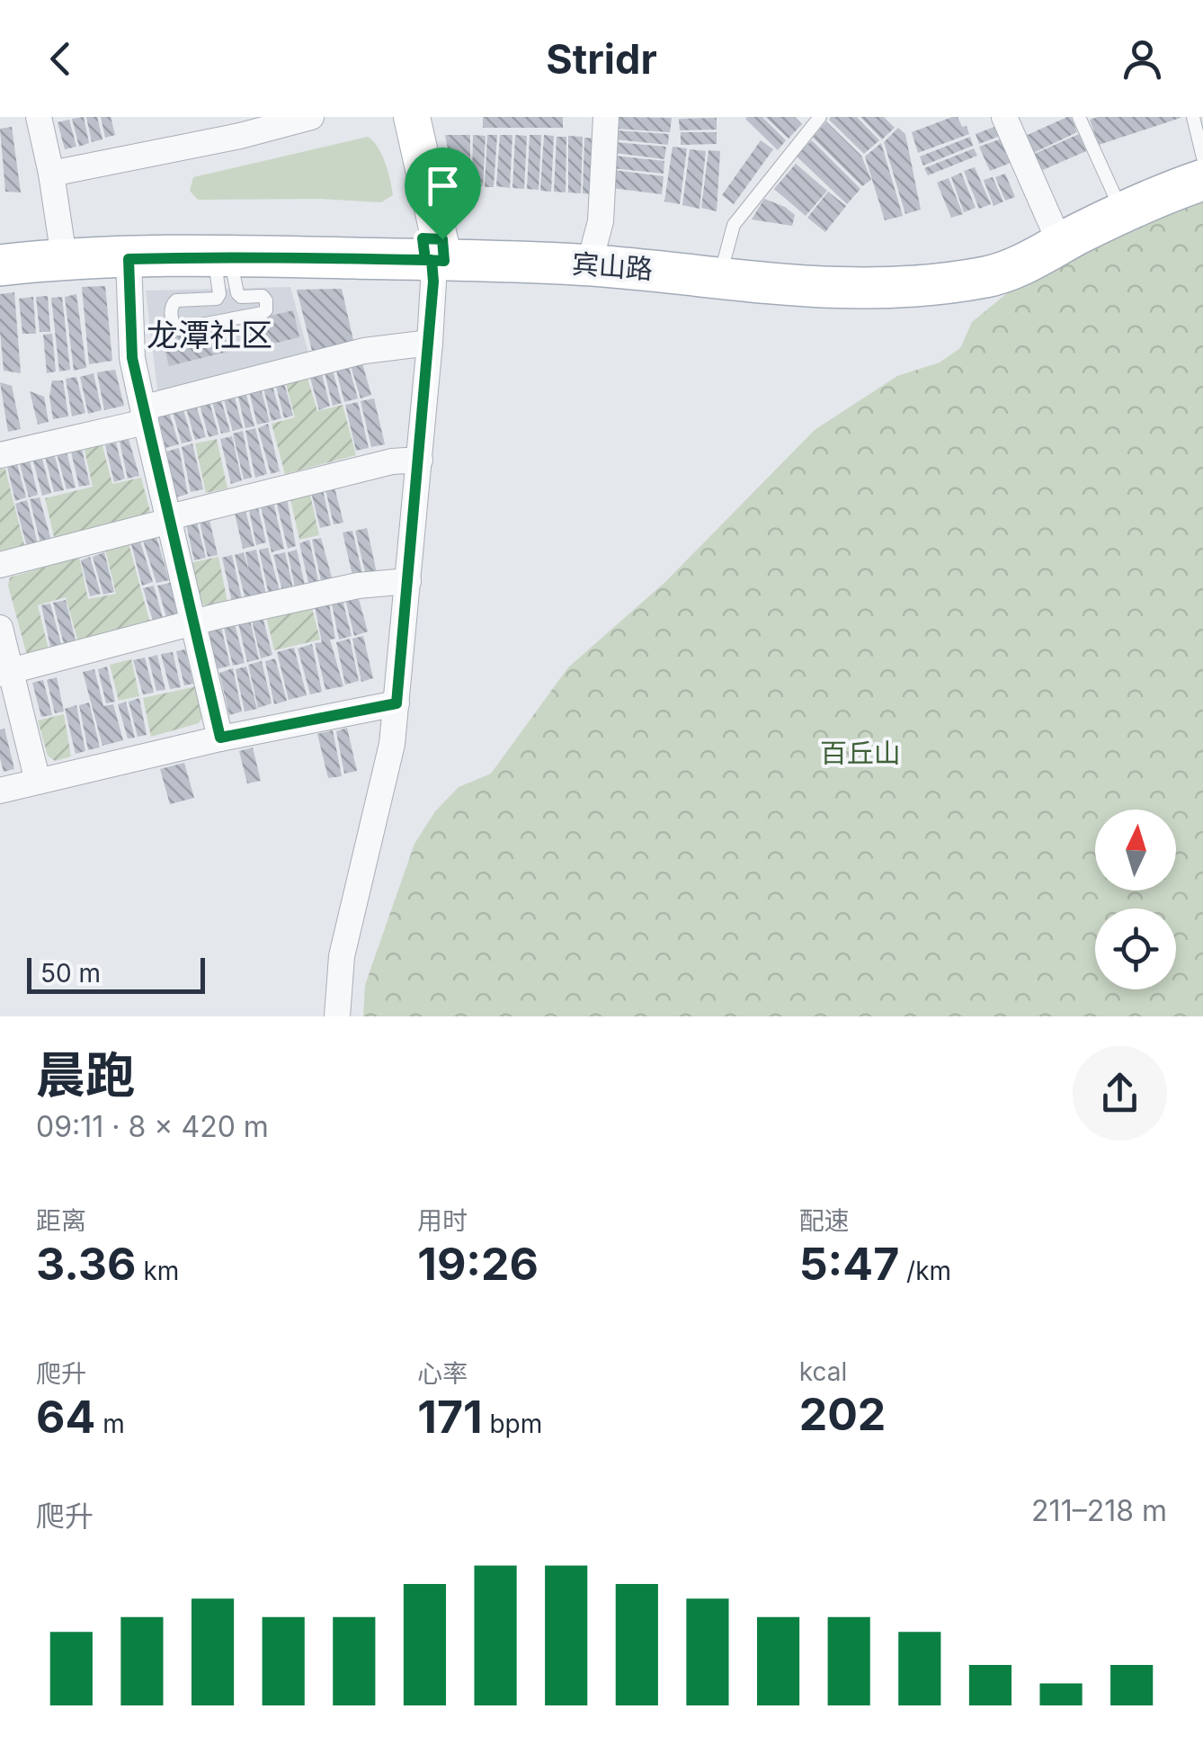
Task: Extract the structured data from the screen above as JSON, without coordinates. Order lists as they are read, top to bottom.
{
  "streets": {
    "main road": ["宾山路"]
  },
  "districts": ["龙潭社区"],
  "parks": ["百丘山"],
  "scale_bar": "50 m",
  "north": "top",
  "page": {
    "header": "Stridr",
    "scale": "50 m",
    "heading": ["晨跑", "09:11 · 8 × 420 m"],
    "stats": [
      ["距离", "3.36 km"],
      ["用时", "19:26"],
      ["配速", "5:47 /km"],
      ["爬升", "64 m"],
      ["心率", "171 bpm"],
      ["kcal", "202"]
    ],
    "chart": ["爬升", "211–218 m"]
  }
}
